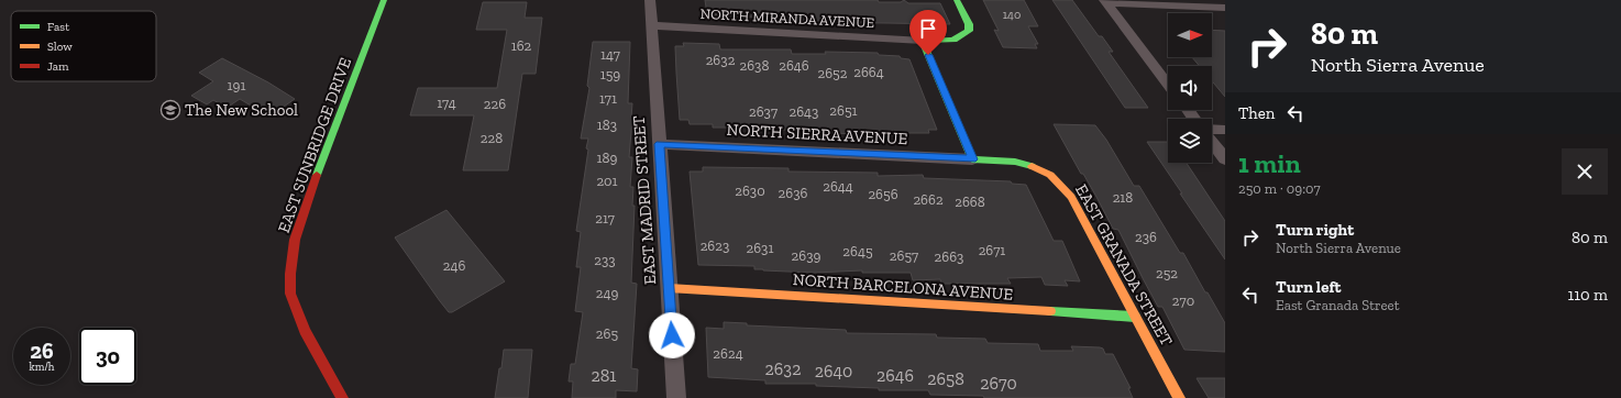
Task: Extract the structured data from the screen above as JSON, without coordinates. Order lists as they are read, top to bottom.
{
  "streets": {
    "street": [
      "NORTH MIRANDA AVENUE",
      "NORTH SIERRA AVENUE",
      "EAST SUNBRIDGE DRIVE",
      "EAST MADRID STREET",
      "EAST GRANADA STREET",
      "NORTH BARCELONA AVENUE"
    ]
  },
  "crossings": [
    ["NORTH MIRANDA AVENUE", "EAST MADRID STREET"],
    ["NORTH SIERRA AVENUE", "EAST MADRID STREET"],
    ["NORTH SIERRA AVENUE", "EAST GRANADA STREET"],
    ["EAST MADRID STREET", "NORTH BARCELONA AVENUE"],
    ["EAST GRANADA STREET", "NORTH BARCELONA AVENUE"]
  ],
  "places": {
    "school or university": ["The New School"]
  },
  "house_numbers": [
    "140",
    "162",
    "147",
    "2632",
    "2638",
    "2646",
    "2664",
    "2652",
    "159",
    "191",
    "171",
    "174",
    "226",
    "2651",
    "2637",
    "2643",
    "183",
    "228",
    "189",
    "201",
    "2644",
    "2630",
    "2636",
    "2656",
    "218",
    "2662",
    "2668",
    "217",
    "236",
    "2623",
    "2631",
    "2671",
    "2645",
    "2639",
    "2657",
    "2663",
    "233",
    "246",
    "252",
    "249",
    "270",
    "265",
    "2624",
    "2632",
    "2640",
    "281",
    "2646",
    "2658",
    "2670"
  ],
  "legend": ["Fast", "Slow", "Jam"],
  "north": "right",
  "page": {
    "turn": ["80 m", "North Sierra Avenue"],
    "then": "Then",
    "heading": ["1 min", "250 m · 09:07"],
    "list": [
      {
        "name": "Turn right",
        "note": "North Sierra Avenue",
        "value": "80 m"
      },
      {
        "name": "Turn left",
        "note": "East Granada Street",
        "value": "110 m"
      }
    ],
    "speed": "26 km/h",
    "limit": "30"
  }
}
